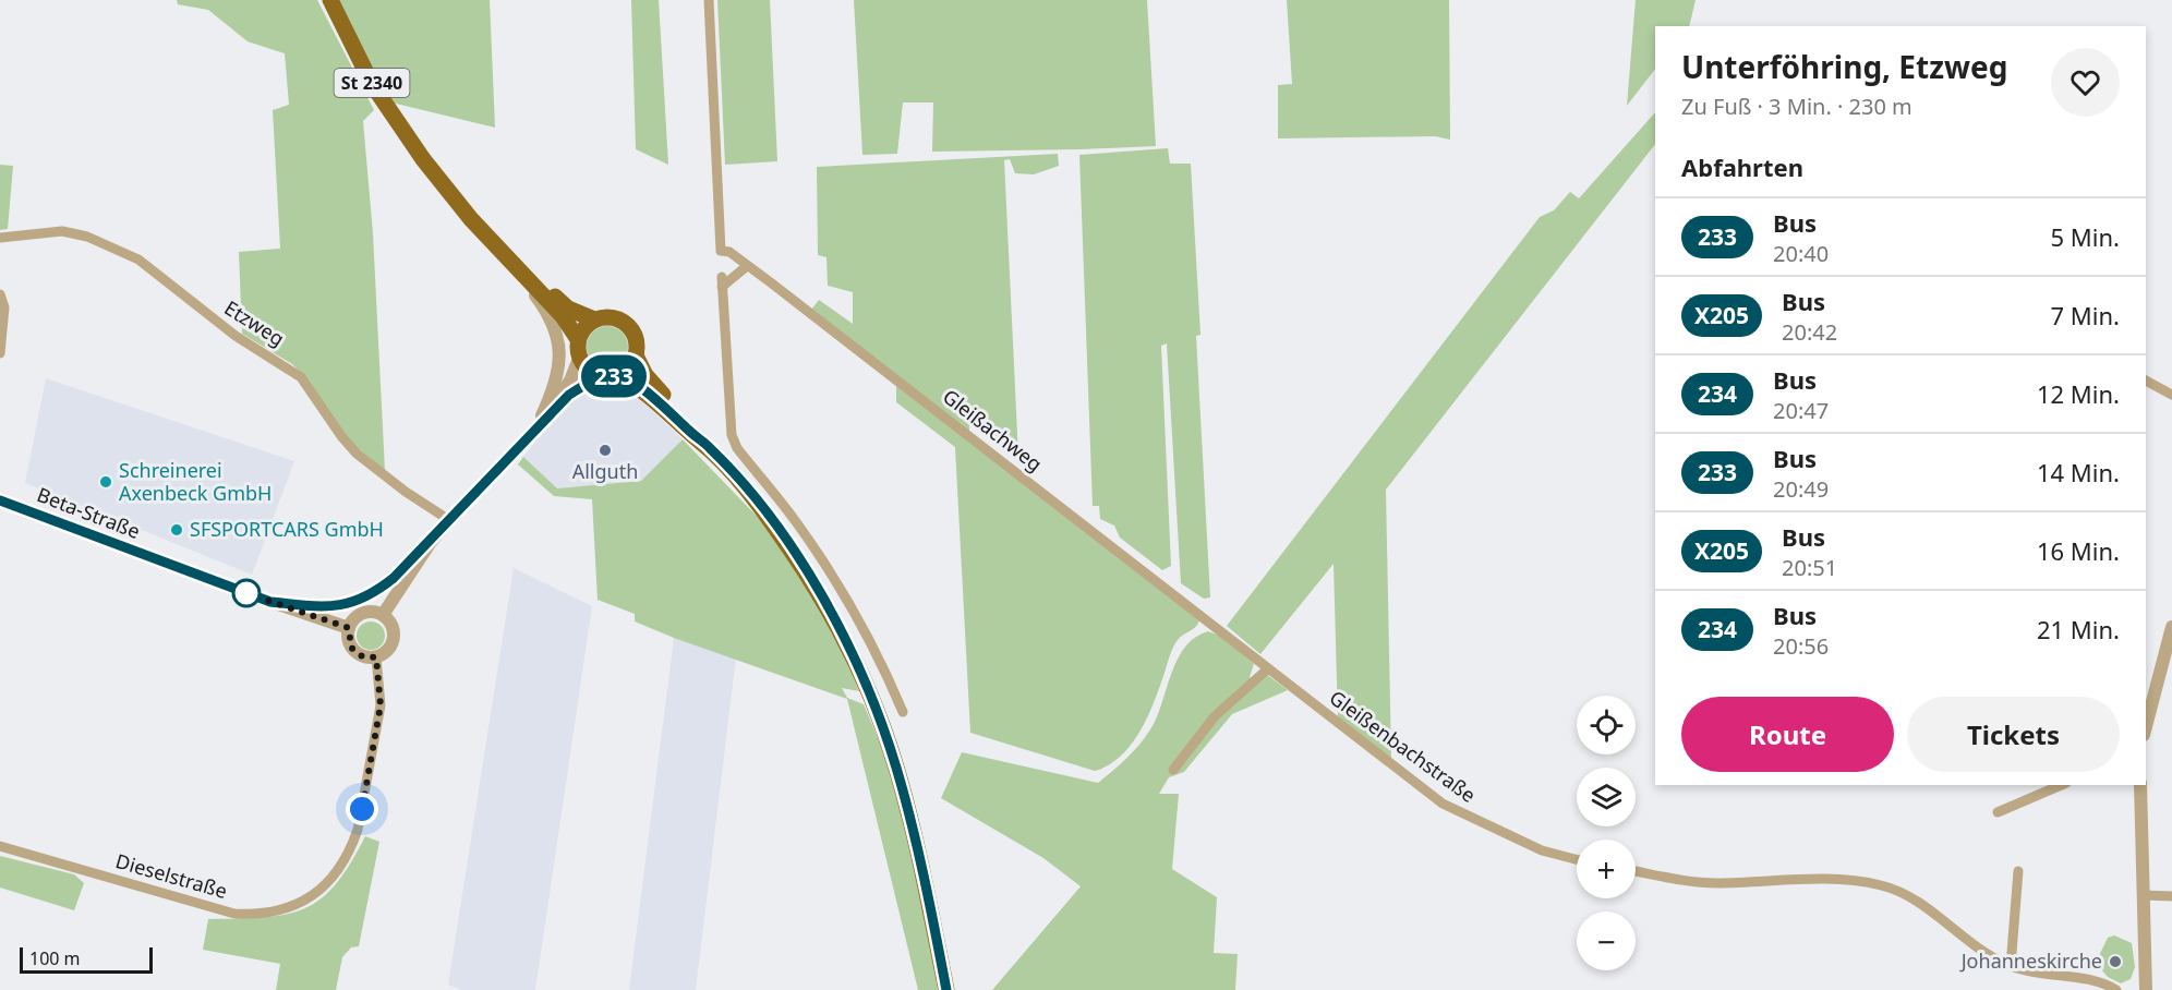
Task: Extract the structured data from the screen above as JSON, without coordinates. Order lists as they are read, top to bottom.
{
  "streets": {
    "main road": ["St 2340"],
    "street": [
      "Etzweg",
      "Gleißachweg",
      "Beta-Straße",
      "Gleißenbachstraße",
      "Dieselstraße"
    ]
  },
  "crossings": [
    ["Gleißachweg", "Gleißenbachstraße"],
    ["Beta-Straße", "Dieselstraße"]
  ],
  "places": [
    "Allguth",
    "Schreinerei Axenbeck GmbH",
    "SFSPORTCARS GmbH",
    "Johanneskirche"
  ],
  "lines": ["bus line 233"],
  "scale_bar": "100 m",
  "page": {
    "on_map": "233",
    "heading": [
      ["Unterföhring, Etzweg", "Zu Fuß · 3 Min. · 230 m"],
      "Abfahrten"
    ],
    "list": [
      {
        "mark": "233",
        "name": "Bus",
        "note": "20:40",
        "value": "5 Min."
      },
      {
        "mark": "X205",
        "name": "Bus",
        "note": "20:42",
        "value": "7 Min."
      },
      {
        "mark": "234",
        "name": "Bus",
        "note": "20:47",
        "value": "12 Min."
      },
      {
        "mark": "233",
        "name": "Bus",
        "note": "20:49",
        "value": "14 Min."
      },
      {
        "mark": "X205",
        "name": "Bus",
        "note": "20:51",
        "value": "16 Min."
      },
      {
        "mark": "234",
        "name": "Bus",
        "note": "20:56",
        "value": "21 Min."
      }
    ],
    "buttons": ["Route", "Tickets"],
    "map_buttons": ["+", "−"],
    "scale": "100 m"
  }
}
